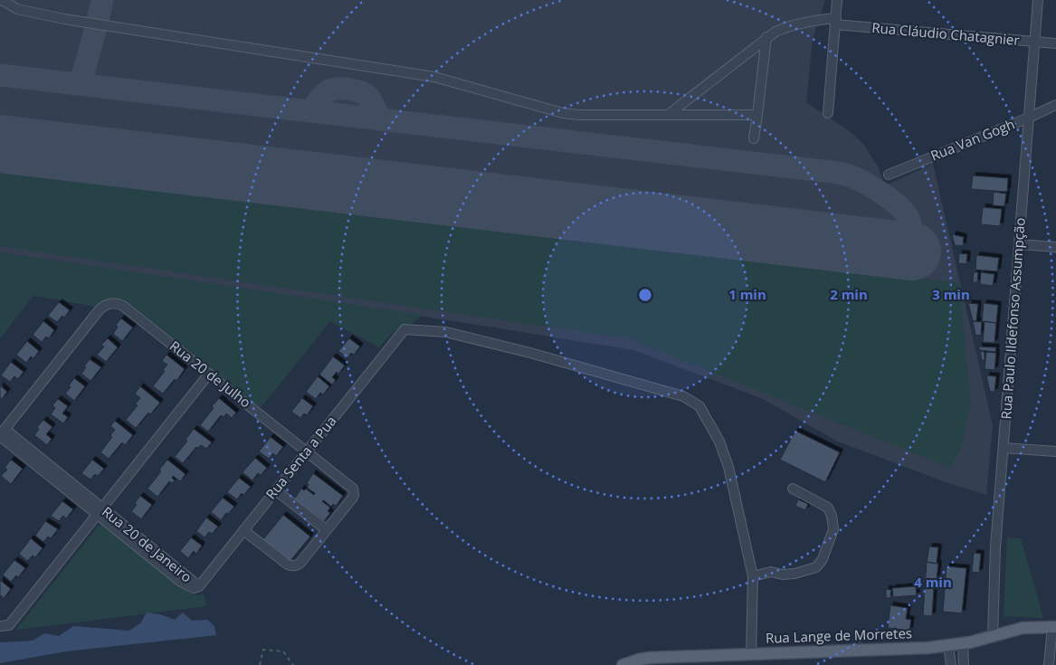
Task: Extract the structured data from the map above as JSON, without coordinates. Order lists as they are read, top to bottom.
{
  "streets": {
    "main road": ["Rua Lange de Morretes"],
    "street": [
      "Rua Cláudio Chatagnier",
      "Rua Van Gogh",
      "Rua Paulo Ildefonso Assumpção",
      "Rua 20 de Julho",
      "Rua Senta a Pua",
      "Rua 20 de Janeiro"
    ]
  },
  "crossings": [
    ["Rua Cláudio Chatagnier", "Rua Paulo Ildefonso Assumpção"],
    ["Rua Van Gogh", "Rua Paulo Ildefonso Assumpção"],
    ["Rua Paulo Ildefonso Assumpção", "Rua Lange de Morretes"],
    ["Rua 20 de Julho", "Rua Senta a Pua"],
    ["Rua 20 de Julho", "Rua 20 de Janeiro"],
    ["Rua Senta a Pua", "Rua 20 de Janeiro"]
  ],
  "rings": [
    "1 min",
    "2 min",
    "3 min",
    "4 min"
  ]
}
